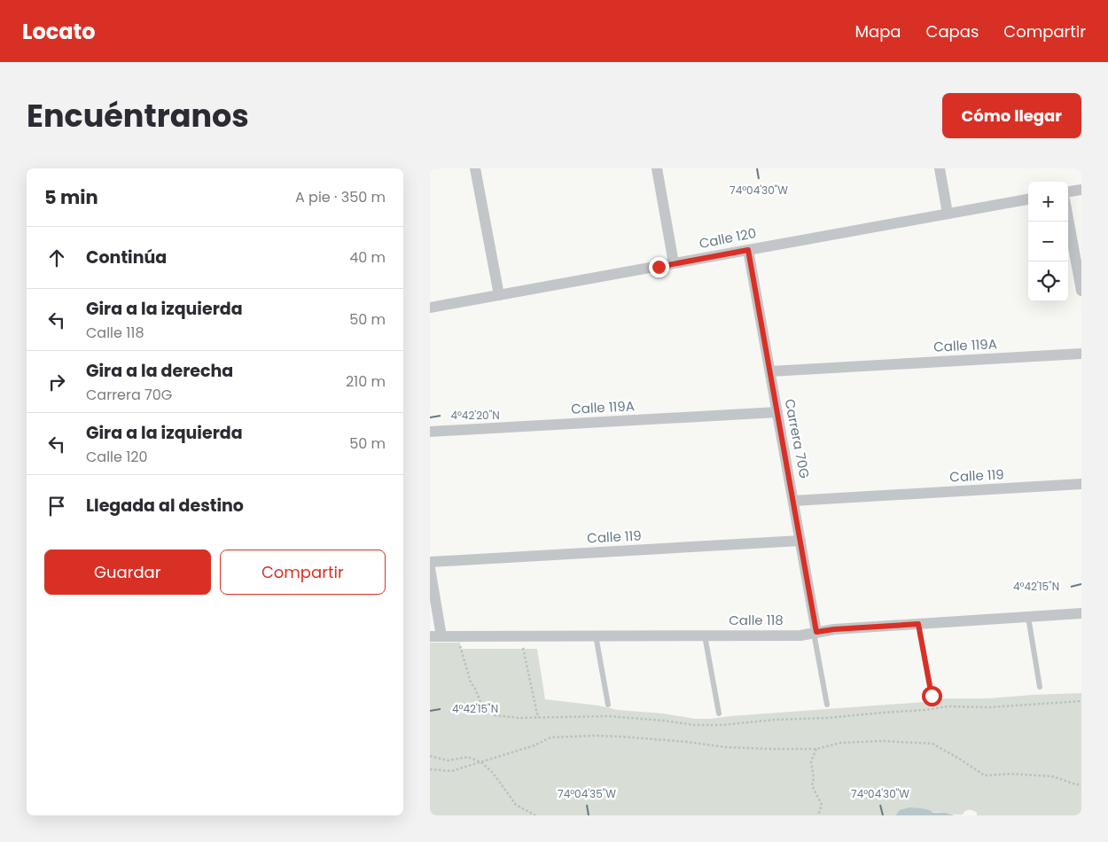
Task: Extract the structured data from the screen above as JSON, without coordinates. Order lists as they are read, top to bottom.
{
  "streets": {
    "street": [
      "Calle 120",
      "Calle 119A",
      "Carrera 70G",
      "Calle 119",
      "Calle 118"
    ]
  },
  "crossings": [
    ["Calle 120", "Carrera 70G"],
    ["Calle 119A", "Carrera 70G"],
    ["Carrera 70G", "Calle 119"],
    ["Carrera 70G", "Calle 118"]
  ],
  "page": {
    "header": "Locato",
    "nav": ["Mapa", "Capas", "Compartir"],
    "title": "Encuéntranos",
    "buttons": [
      "Cómo llegar",
      ["Guardar", "Compartir"]
    ],
    "heading": ["5 min", "A pie · 350 m"],
    "map_buttons": ["+", "−"],
    "list": [
      ["Continúa", "40 m"],
      ["Gira a la izquierda", "Calle 118", "50 m"],
      ["Gira a la derecha", "Carrera 70G", "210 m"],
      ["Gira a la izquierda", "Calle 120", "50 m"],
      "Llegada al destino"
    ]
  },
  "coordinates": [
    "74°04'30\"W",
    "4°42'20\"N",
    "4°42'15\"N",
    "74°04'35\"W"
  ]
}
